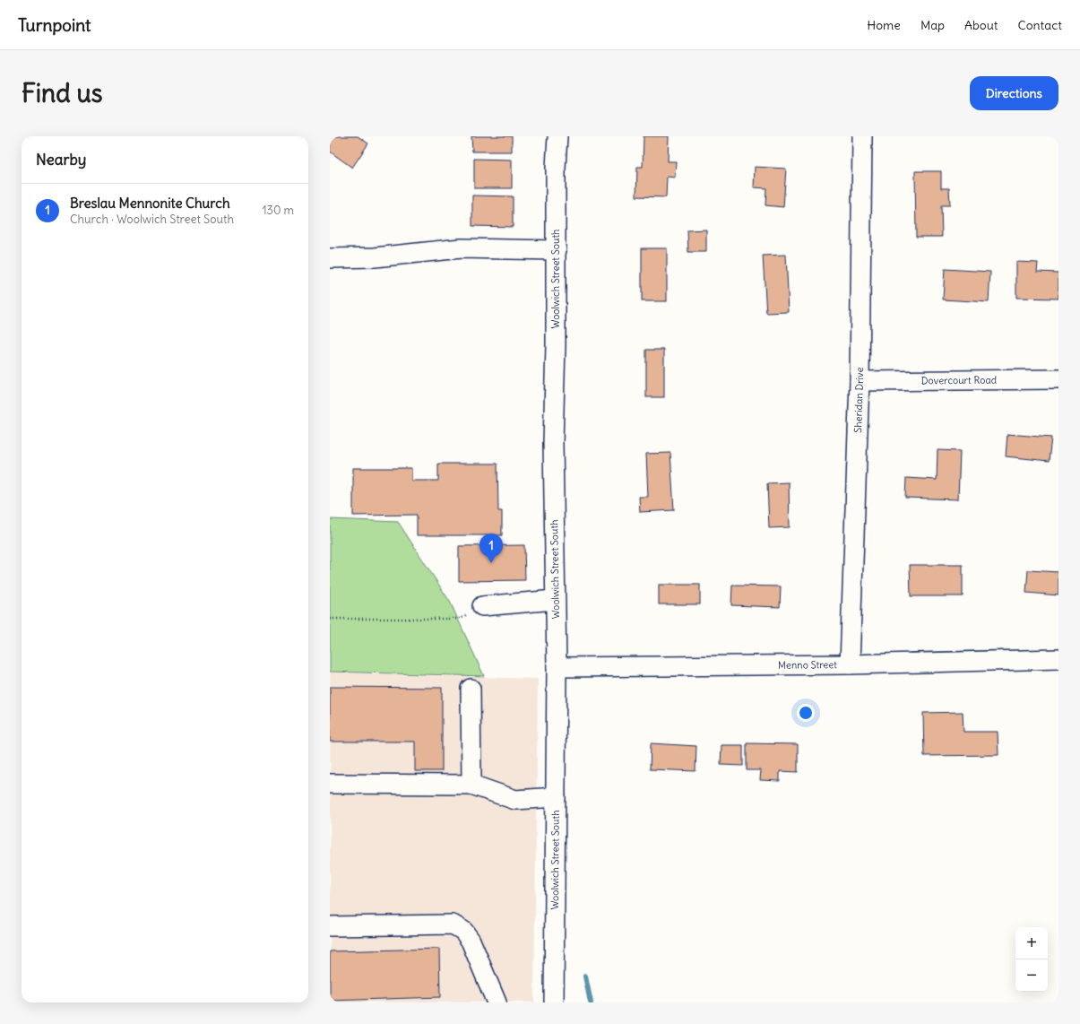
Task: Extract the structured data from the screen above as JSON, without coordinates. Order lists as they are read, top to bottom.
{
  "streets": {
    "street": [
      "Woolwich Street South",
      "Dovercourt Road",
      "Sheridan Drive",
      "Menno Street"
    ]
  },
  "crossings": [
    ["Woolwich Street South", "Menno Street"],
    ["Dovercourt Road", "Sheridan Drive"],
    ["Sheridan Drive", "Menno Street"]
  ],
  "page": {
    "header": "Turnpoint",
    "nav": [
      "Home",
      "Map",
      "About",
      "Contact"
    ],
    "buttons": "Directions",
    "title": "Find us",
    "heading": "Nearby",
    "list": [
      {
        "mark": "1",
        "name": "Breslau Mennonite Church",
        "note": "Church · Woolwich Street South",
        "value": "130 m"
      }
    ],
    "pins": "1",
    "map_buttons": ["+", "−"]
  }
}
